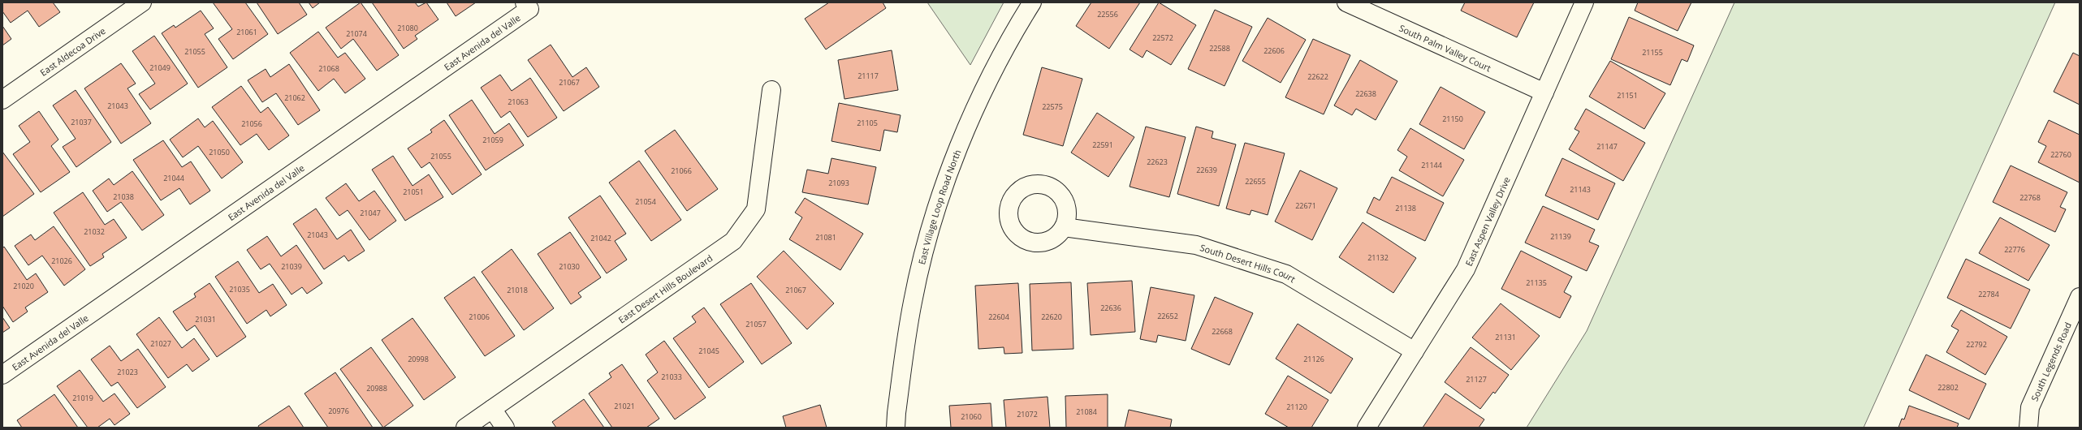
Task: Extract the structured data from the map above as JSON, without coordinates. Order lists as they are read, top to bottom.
{
  "streets": {
    "street": [
      "East Avenida del Valle",
      "South Palm Valley Court",
      "East Aldecoa Drive",
      "East Village Loop Road North",
      "East Aspen Valley Drive",
      "South Desert Hills Court",
      "East Desert Hills Boulevard",
      "South Legends Road"
    ]
  },
  "crossings": [
    ["South Palm Valley Court", "East Aspen Valley Drive"],
    ["East Aspen Valley Drive", "South Desert Hills Court"]
  ],
  "house_numbers": [
    "22556",
    "21080",
    "21061",
    "21074",
    "22572",
    "22588",
    "22606",
    "21055",
    "21155",
    "21049",
    "21068",
    "21117",
    "22622",
    "21067",
    "22638",
    "21151",
    "21062",
    "21063",
    "21043",
    "22575",
    "21150",
    "21037",
    "21105",
    "21056",
    "21059",
    "22591",
    "21147",
    "21050",
    "22760",
    "21055",
    "22623",
    "21144",
    "22639",
    "21066",
    "21044",
    "22655",
    "21093",
    "21143",
    "21051",
    "21038",
    "22768",
    "21054",
    "22671",
    "21138",
    "21047",
    "21032",
    "21043",
    "21139",
    "21081",
    "21042",
    "22776",
    "21132",
    "21026",
    "21039",
    "21030",
    "21135",
    "21020",
    "21035",
    "21018",
    "21067",
    "22784",
    "22636",
    "22652",
    "21006",
    "22604",
    "22620",
    "21031",
    "21057",
    "22668",
    "21131",
    "21027",
    "22792",
    "21045",
    "20998",
    "21126",
    "21023",
    "21033",
    "21127",
    "22802",
    "20988",
    "21019",
    "21021",
    "21120",
    "20976",
    "21084",
    "21072",
    "21060"
  ]
}
